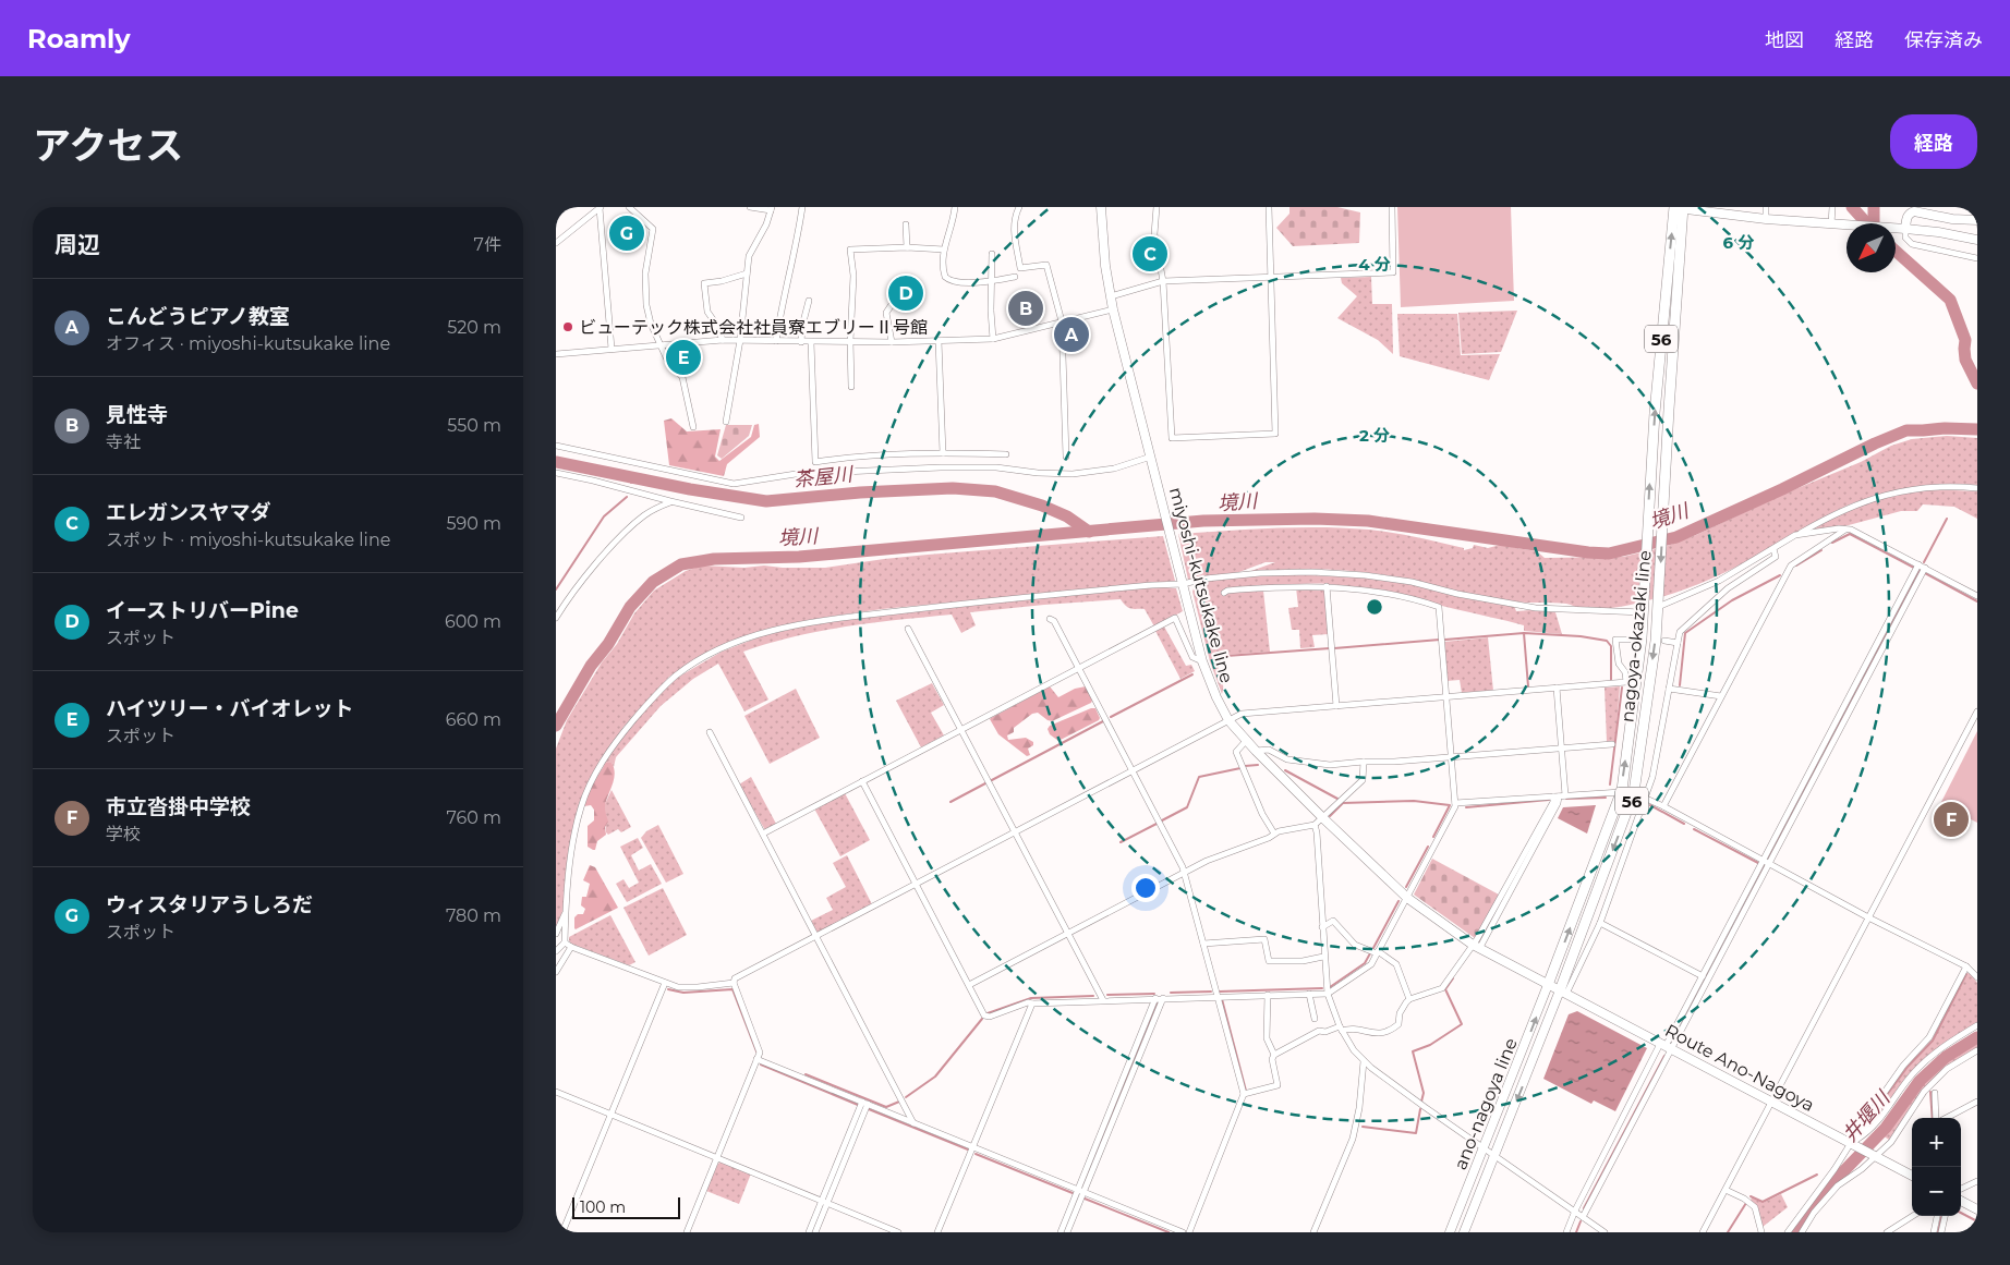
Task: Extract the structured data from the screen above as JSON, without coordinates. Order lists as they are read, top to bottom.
{
  "streets": {
    "main road": [
      "56",
      "miyoshi-kutsukake line",
      "nagoya-okazaki line",
      "Route Ano-Nagoya",
      "ano-nagoya line"
    ]
  },
  "crossings": [
    ["miyoshi-kutsukake line", "nagoya-okazaki line"],
    ["miyoshi-kutsukake line", "Route Ano-Nagoya"],
    ["miyoshi-kutsukake line", "ano-nagoya line"],
    ["nagoya-okazaki line", "Route Ano-Nagoya"],
    ["nagoya-okazaki line", "ano-nagoya line"],
    ["Route Ano-Nagoya", "ano-nagoya line"]
  ],
  "water": ["茶屋川", "境川", "井堰川"],
  "places": ["ビューテック株式会社社員寮エブリーⅡ号館"],
  "scale_bar": "100 m",
  "north": "bottom left",
  "page": {
    "header": "Roamly",
    "nav": ["地図", "経路", "保存済み"],
    "title": "アクセス",
    "buttons": "経路",
    "heading": ["周辺", "7件"],
    "pins": [
      "G",
      "C",
      "D",
      "B",
      "A",
      "E",
      "F"
    ],
    "list": [
      {
        "mark": "A",
        "name": "こんどうピアノ教室",
        "note": "オフィス · miyoshi-kutsukake line",
        "value": "520 m"
      },
      {
        "mark": "B",
        "name": "見性寺",
        "note": "寺社",
        "value": "550 m"
      },
      {
        "mark": "C",
        "name": "エレガンスヤマダ",
        "note": "スポット · miyoshi-kutsukake line",
        "value": "590 m"
      },
      {
        "mark": "D",
        "name": "イーストリバーPine",
        "note": "スポット",
        "value": "600 m"
      },
      {
        "mark": "E",
        "name": "ハイツリー・バイオレット",
        "note": "スポット",
        "value": "660 m"
      },
      {
        "mark": "F",
        "name": "市立沓掛中学校",
        "note": "学校",
        "value": "760 m"
      },
      {
        "mark": "G",
        "name": "ウィスタリアうしろだ",
        "note": "スポット",
        "value": "780 m"
      }
    ],
    "map_buttons": ["+", "−"],
    "scale": "100 m"
  },
  "rings": ["6 分", "4 分", "2 分"]
}
